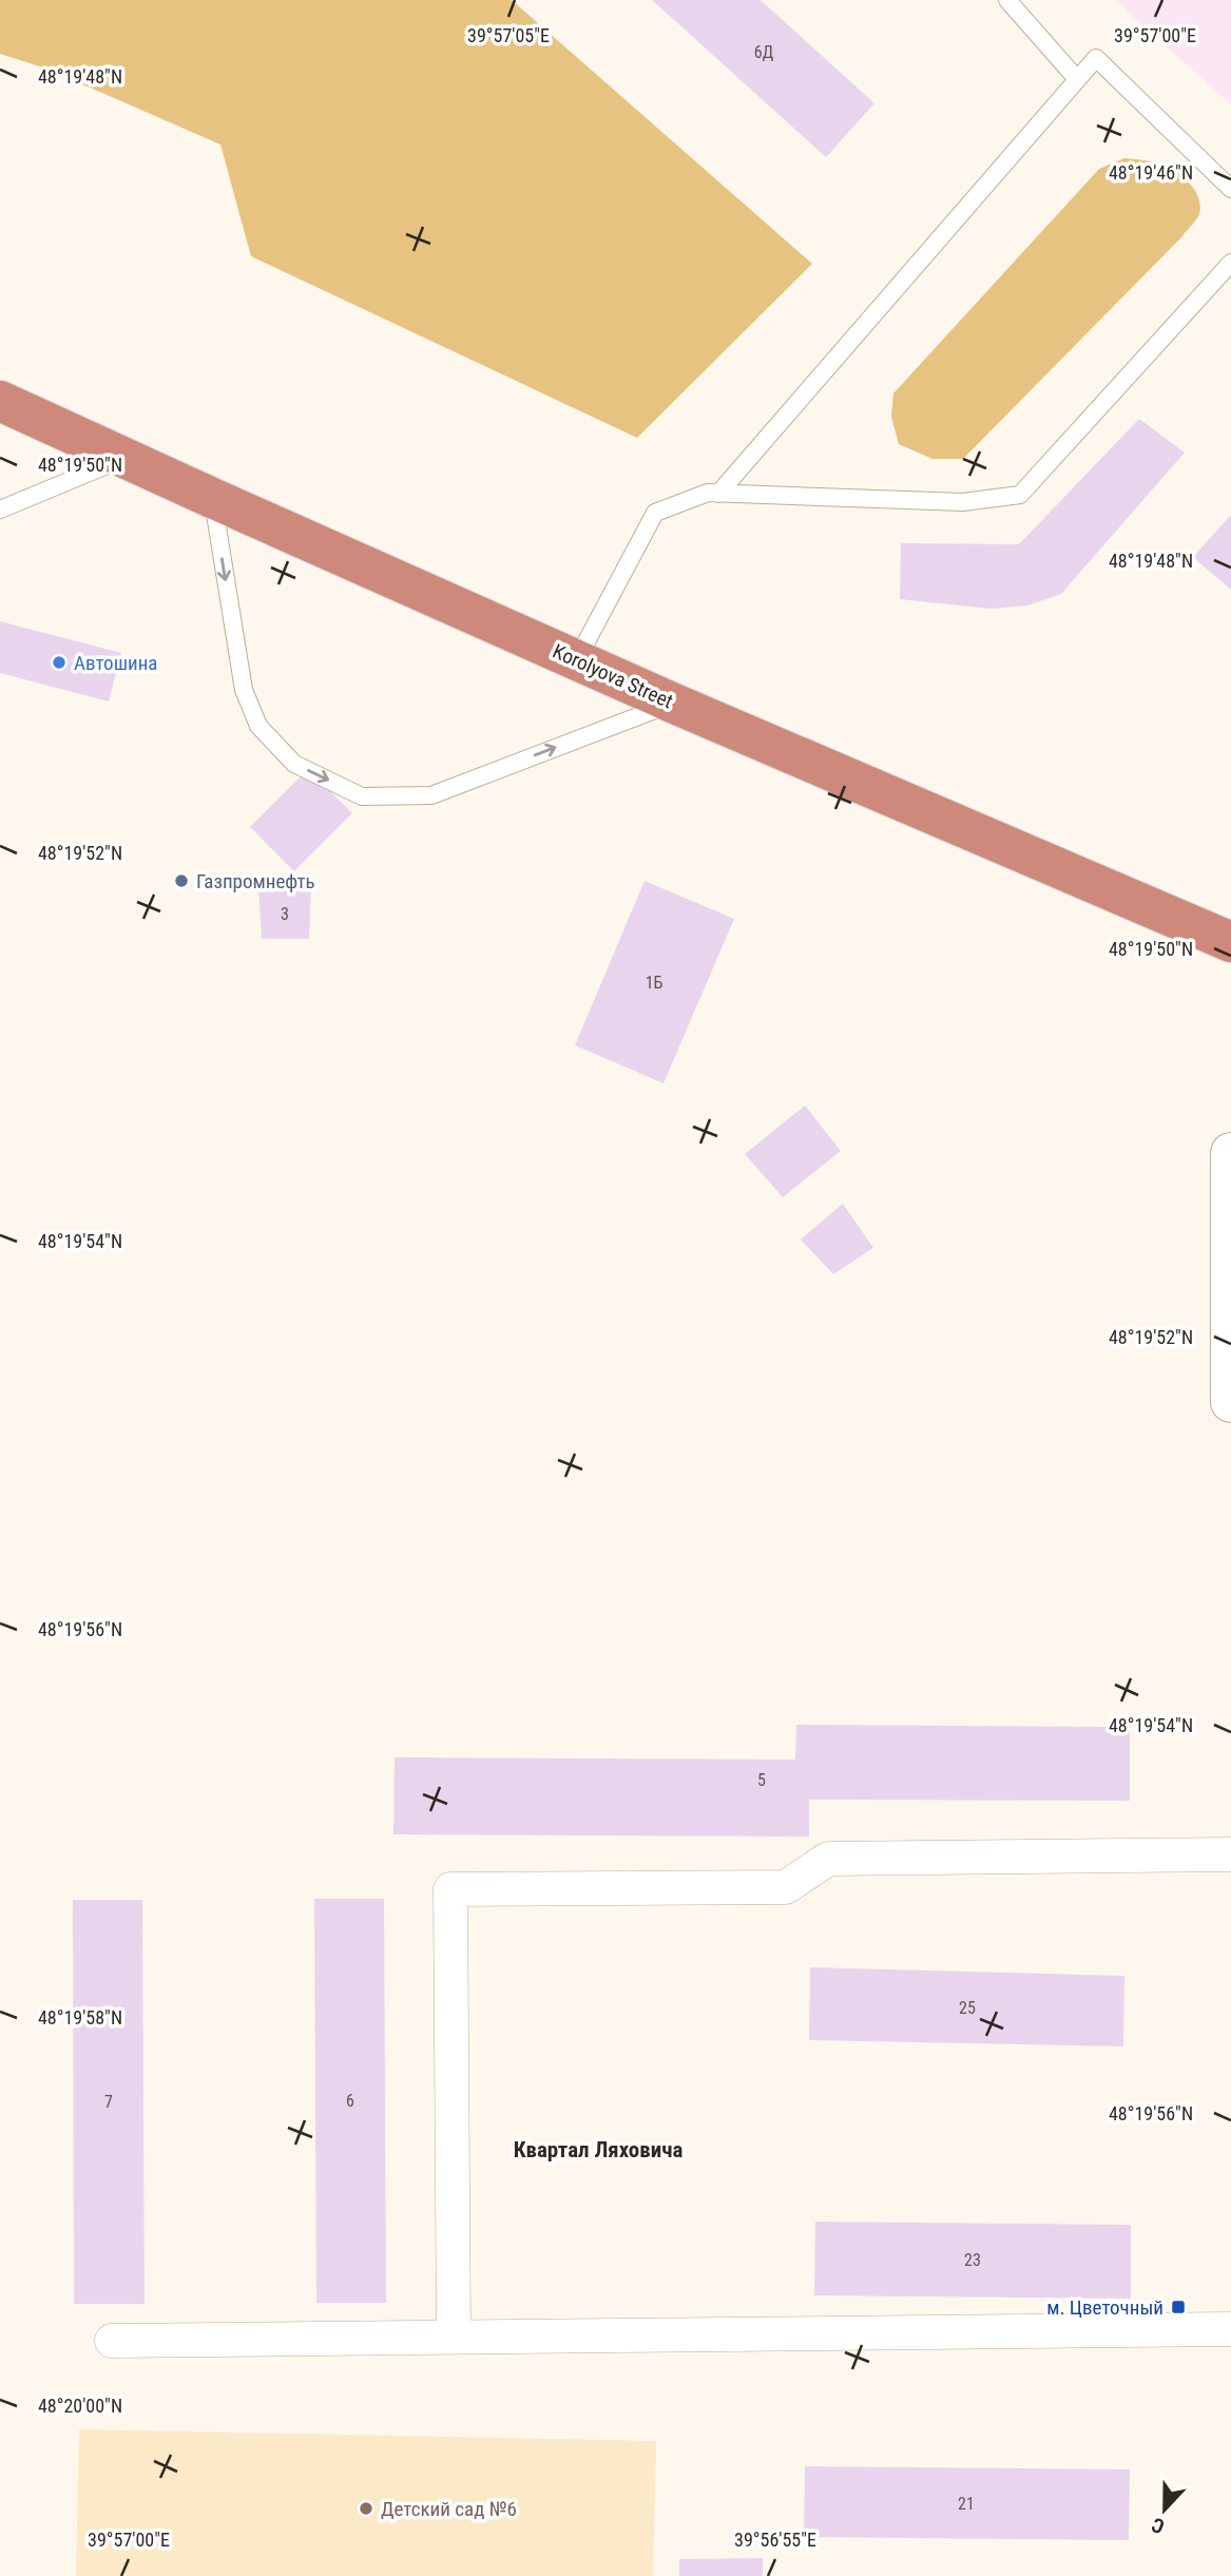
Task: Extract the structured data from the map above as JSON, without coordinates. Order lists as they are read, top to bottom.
{
  "streets": {
    "highway": ["Korolyova Street"]
  },
  "districts": ["Квартал Ляховича"],
  "places": {
    "other": ["Автошина", "Газпромнефть", "Детский сад №6"],
    "transit": ["м. Цветочный"]
  },
  "house_numbers": [
    "6Д",
    "3",
    "1Б",
    "5",
    "25",
    "6",
    "7",
    "23",
    "21"
  ],
  "north": "bottom",
  "coordinates": [
    "39°57'05\"E",
    "39°57'00\"E",
    "48°19'48\"N",
    "48°19'46\"N",
    "48°19'50\"N",
    "48°19'52\"N",
    "48°19'54\"N",
    "48°19'56\"N",
    "48°19'58\"N",
    "48°20'00\"N",
    "39°56'55\"E"
  ]
}
